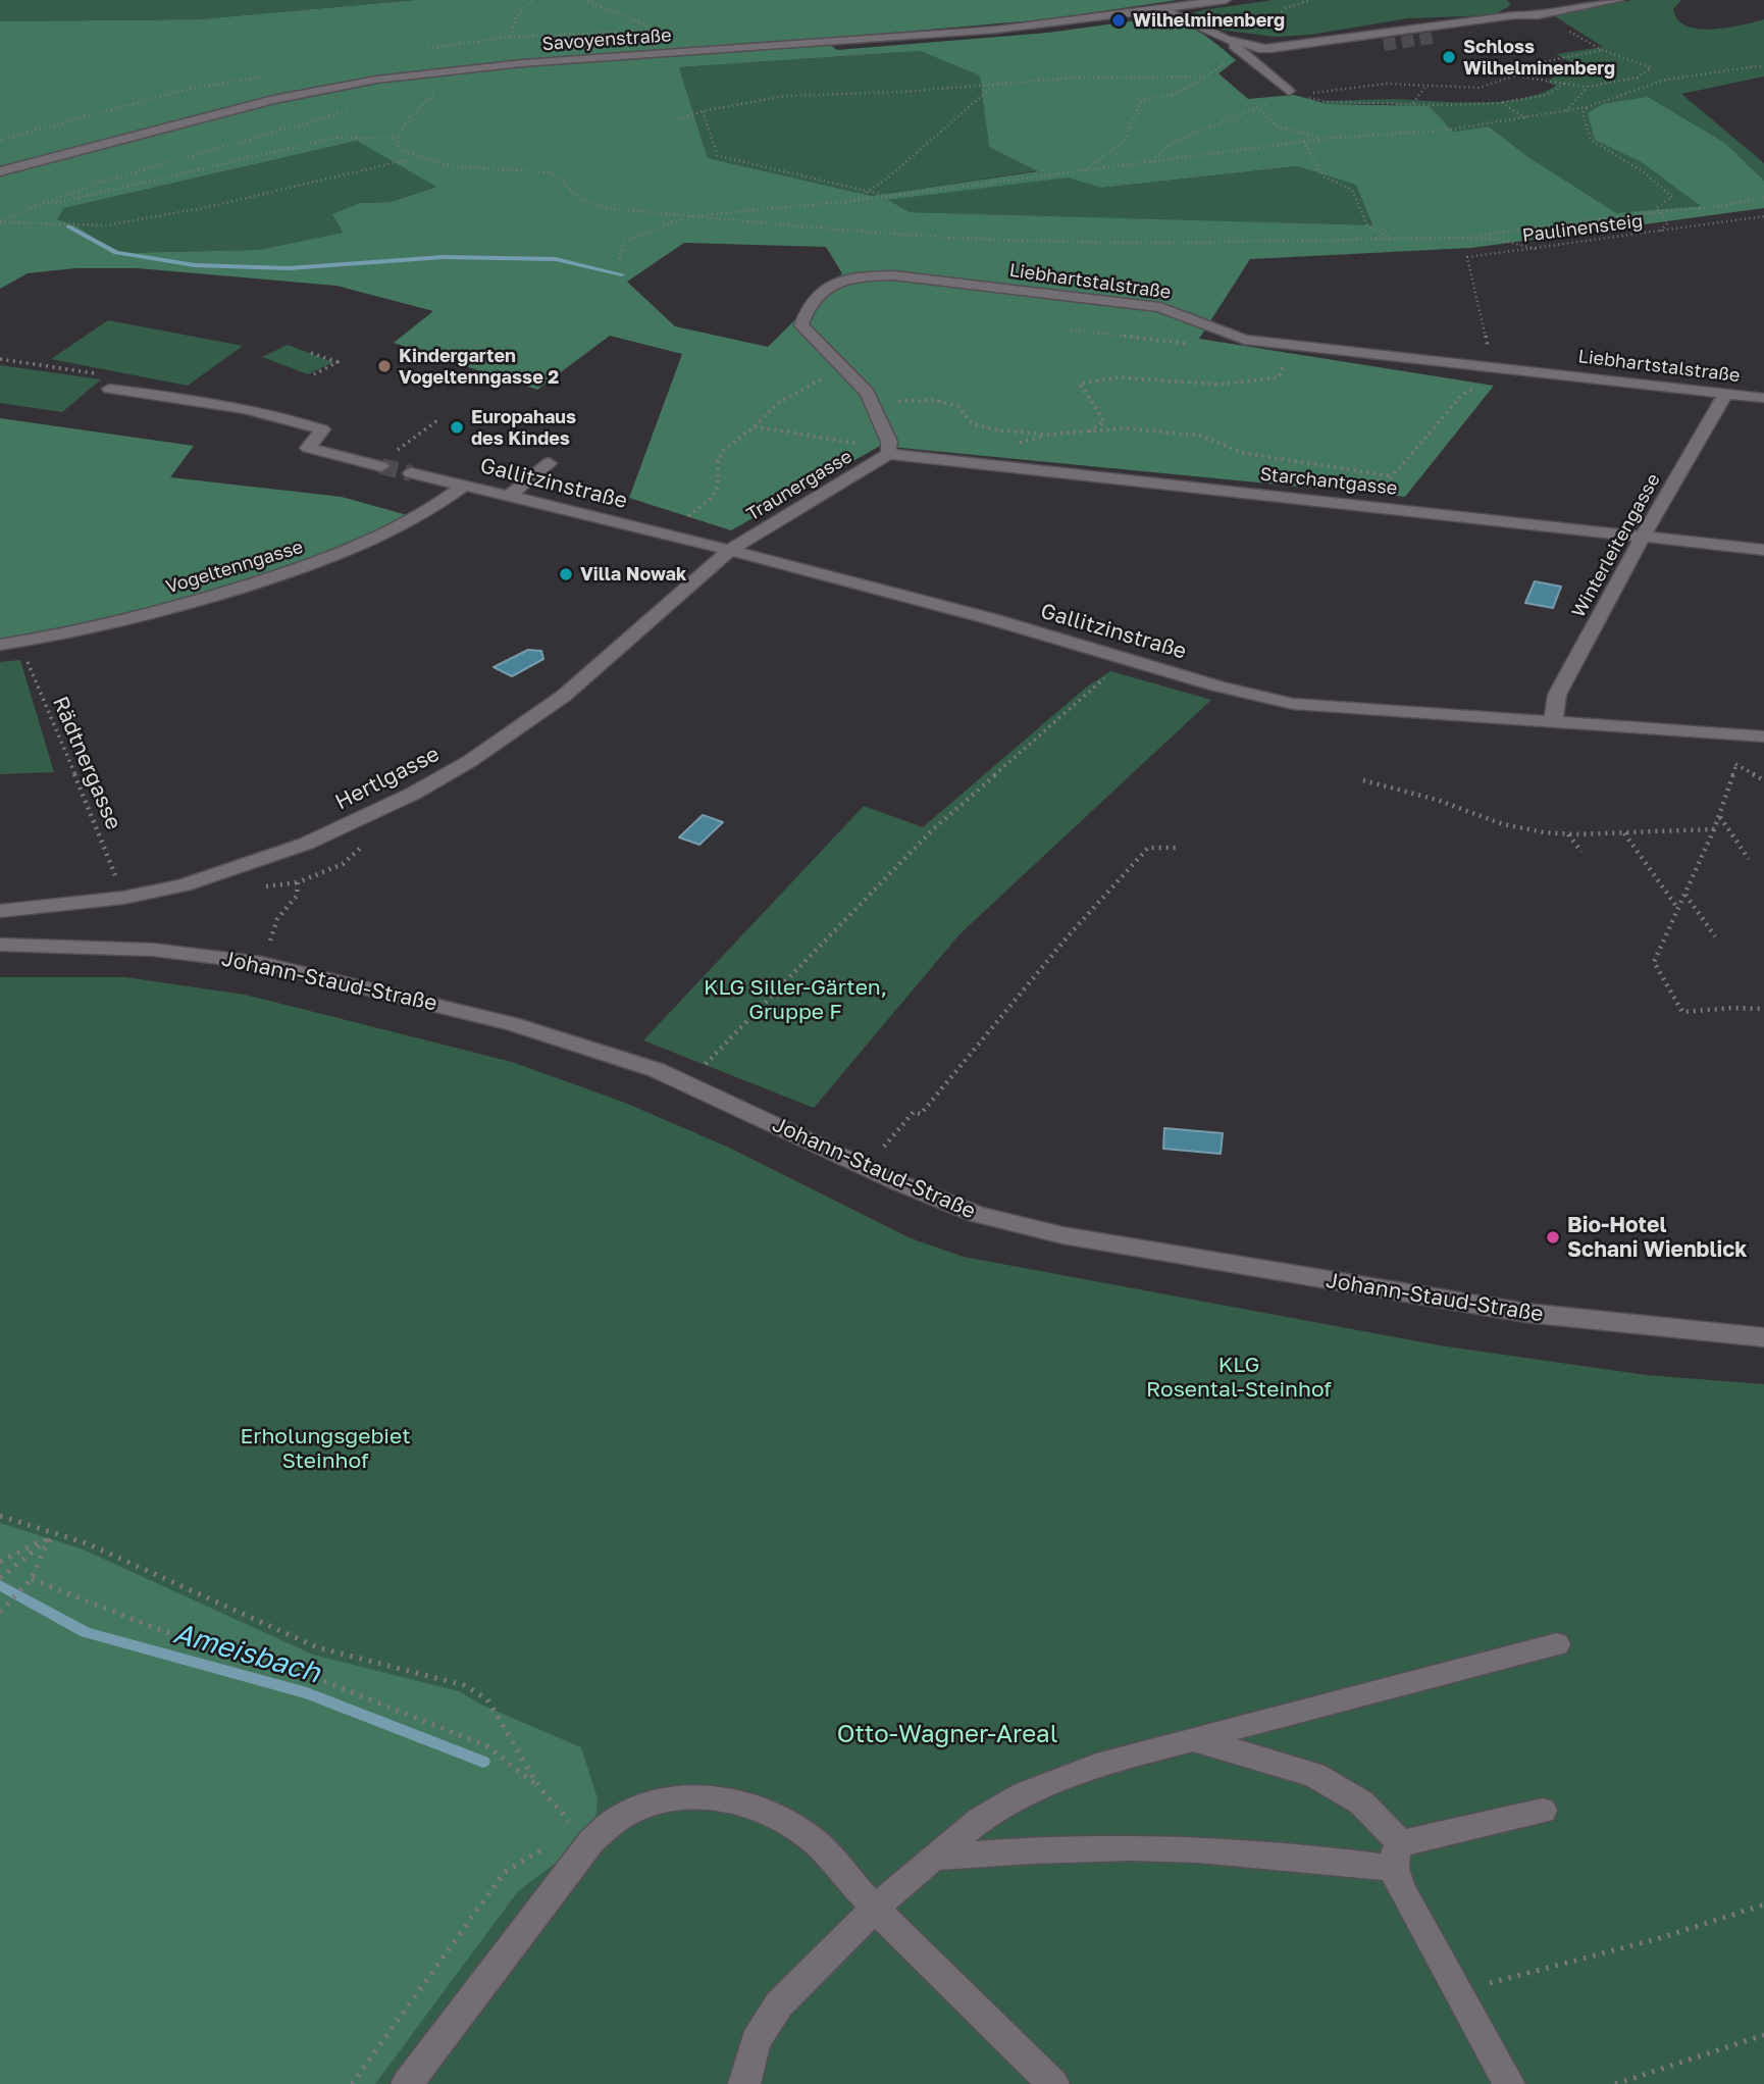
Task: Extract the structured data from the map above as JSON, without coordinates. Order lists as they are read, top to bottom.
{
  "streets": {
    "street": [
      "Savoyenstraße",
      "Liebhartstalstraße",
      "Starchantgasse",
      "Gallitzinstraße",
      "Traunergasse",
      "Winterleitengasse",
      "Vogeltenngasse",
      "Hertlgasse",
      "Johann-Staud-Straße"
    ],
    "path": ["Paulinensteig", "Rädtnergasse"]
  },
  "crossings": [
    ["Liebhartstalstraße", "Starchantgasse"],
    ["Liebhartstalstraße", "Traunergasse"],
    ["Liebhartstalstraße", "Winterleitengasse"],
    ["Starchantgasse", "Traunergasse"],
    ["Starchantgasse", "Winterleitengasse"],
    ["Gallitzinstraße", "Traunergasse"],
    ["Gallitzinstraße", "Winterleitengasse"],
    ["Gallitzinstraße", "Vogeltenngasse"],
    ["Gallitzinstraße", "Hertlgasse"],
    ["Traunergasse", "Hertlgasse"],
    ["Vogeltenngasse", "Rädtnergasse"],
    ["Rädtnergasse", "Hertlgasse"]
  ],
  "water": ["Ameisbach"],
  "parks": [
    "KLG Siller-Gärten, Gruppe F",
    "KLG Rosental-Steinhof",
    "Erholungsgebiet Steinhof",
    "Otto-Wagner-Areal"
  ],
  "places": [
    "Wilhelminenberg",
    "Schloss Wilhelminenberg",
    "Kindergarten Vogeltenngasse 2",
    "Europahaus des Kindes",
    "Villa Nowak",
    "Bio-Hotel Schani Wienblick"
  ]
}
